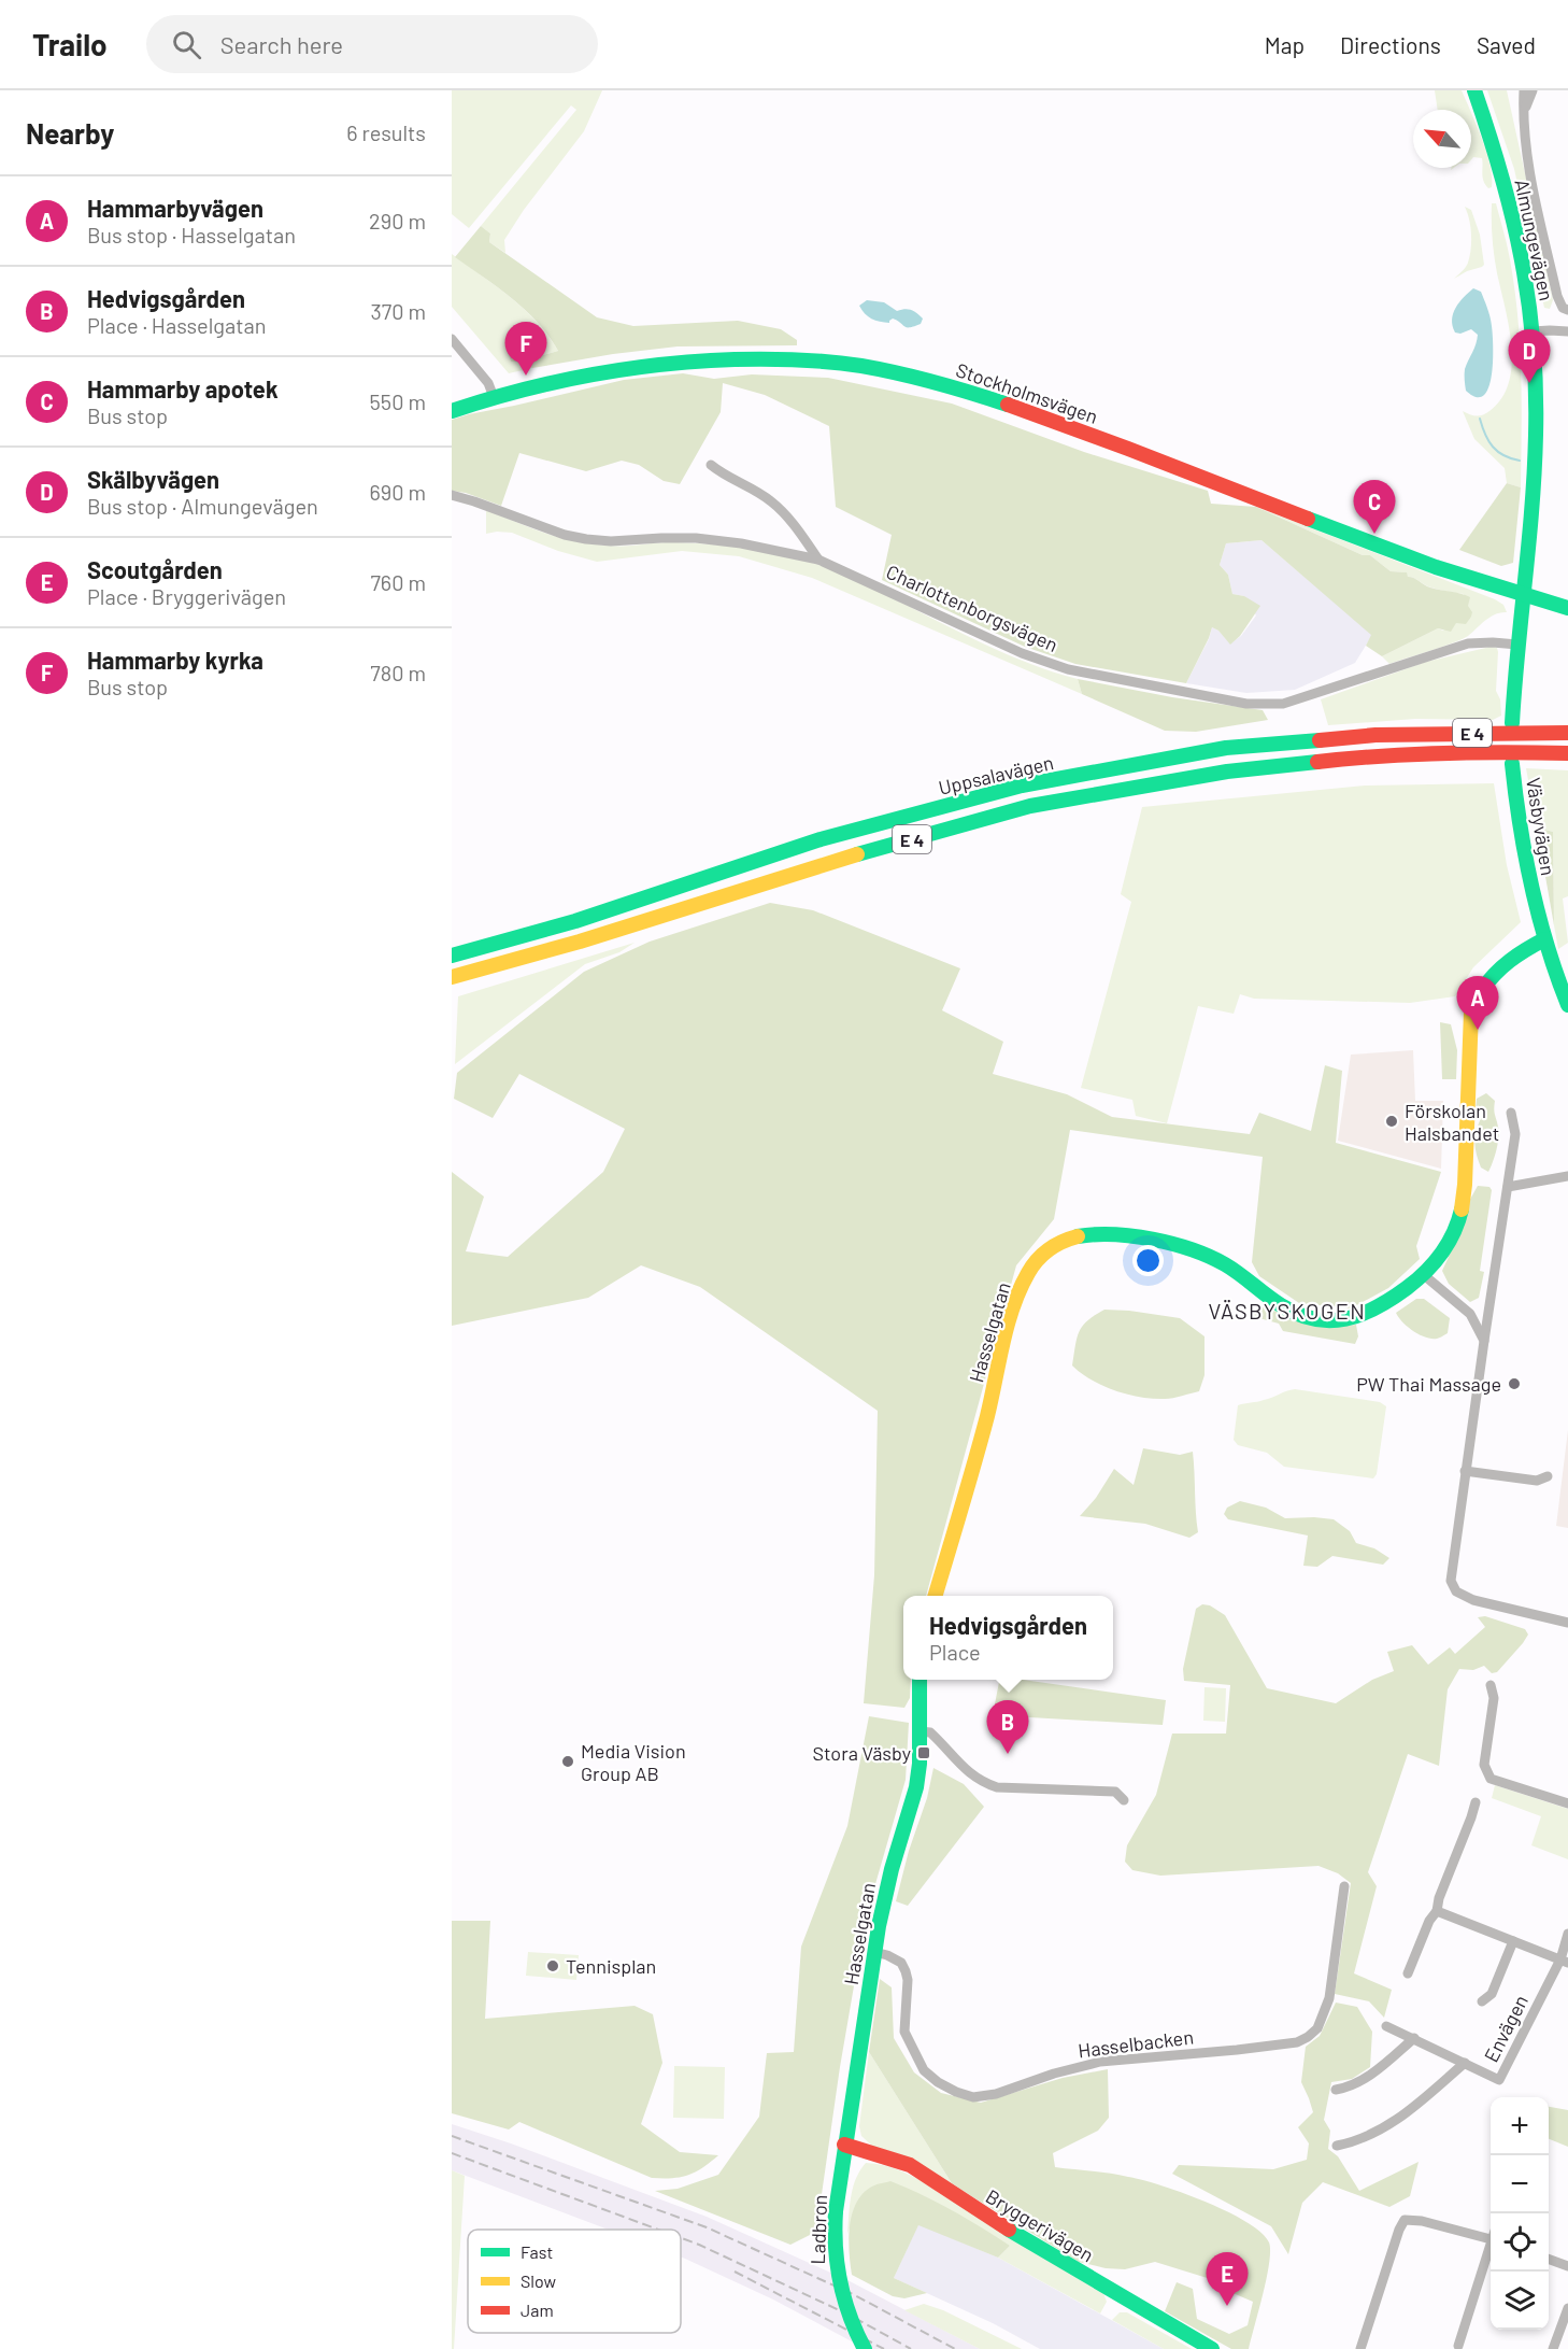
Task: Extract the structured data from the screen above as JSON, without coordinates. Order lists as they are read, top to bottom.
{
  "streets": {
    "main road": [
      "Almungevägen",
      "Stockholmsvägen",
      "E 4",
      "Uppsalavägen",
      "Väsbyvägen",
      "Hasselgatan",
      "Bryggerivägen",
      "Ladbron"
    ],
    "street": ["Charlottenborgsvägen", "Envägen", "Hasselbacken"]
  },
  "crossings": [
    ["Almungevägen", "Stockholmsvägen"],
    ["Väsbyvägen", "Hasselgatan"],
    ["Hasselgatan", "Hasselbacken"],
    ["Hasselgatan", "Bryggerivägen"],
    ["Hasselgatan", "Ladbron"],
    ["Bryggerivägen", "Ladbron"]
  ],
  "districts": ["VÄSBYSKOGEN"],
  "places": {
    "other": [
      "Förskolan Halsbandet",
      "PW Thai Massage",
      "Media Vision Group AB",
      "Tennisplan"
    ],
    "transit": ["Stora Väsby"]
  },
  "legend": ["Fast", "Slow", "Jam"],
  "north": "top left",
  "page": {
    "header": "Trailo",
    "search": "Search here",
    "nav": ["Map", "Directions", "Saved"],
    "heading": ["Nearby", "6 results"],
    "list": [
      {
        "mark": "A",
        "name": "Hammarbyvägen",
        "note": "Bus stop · Hasselgatan",
        "value": "290 m"
      },
      {
        "mark": "B",
        "name": "Hedvigsgården",
        "note": "Place · Hasselgatan",
        "value": "370 m"
      },
      {
        "mark": "C",
        "name": "Hammarby apotek",
        "note": "Bus stop",
        "value": "550 m"
      },
      {
        "mark": "D",
        "name": "Skälbyvägen",
        "note": "Bus stop · Almungevägen",
        "value": "690 m"
      },
      {
        "mark": "E",
        "name": "Scoutgården",
        "note": "Place · Bryggerivägen",
        "value": "760 m"
      },
      {
        "mark": "F",
        "name": "Hammarby kyrka",
        "note": "Bus stop",
        "value": "780 m"
      }
    ],
    "pins": [
      "F",
      "D",
      "C",
      "A",
      "B",
      "E"
    ],
    "popup": ["Hedvigsgården", "Place"],
    "map_buttons": ["+", "−"]
  }
}
